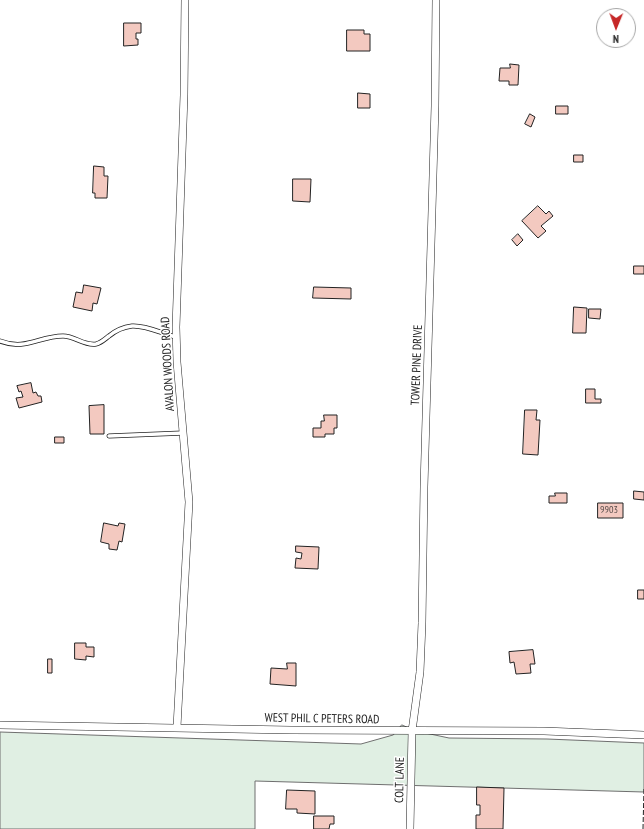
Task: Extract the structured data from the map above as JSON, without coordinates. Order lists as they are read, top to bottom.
{
  "streets": {
    "street": [
      "AVALON WOODS ROAD",
      "TOWER PINE DRIVE",
      "WEST PHIL C PETERS ROAD",
      "COLT LANE"
    ]
  },
  "crossings": [
    ["AVALON WOODS ROAD", "WEST PHIL C PETERS ROAD"],
    ["TOWER PINE DRIVE", "WEST PHIL C PETERS ROAD"],
    ["TOWER PINE DRIVE", "COLT LANE"],
    ["WEST PHIL C PETERS ROAD", "COLT LANE"]
  ],
  "house_numbers": ["9903"],
  "north": "bottom"
}
